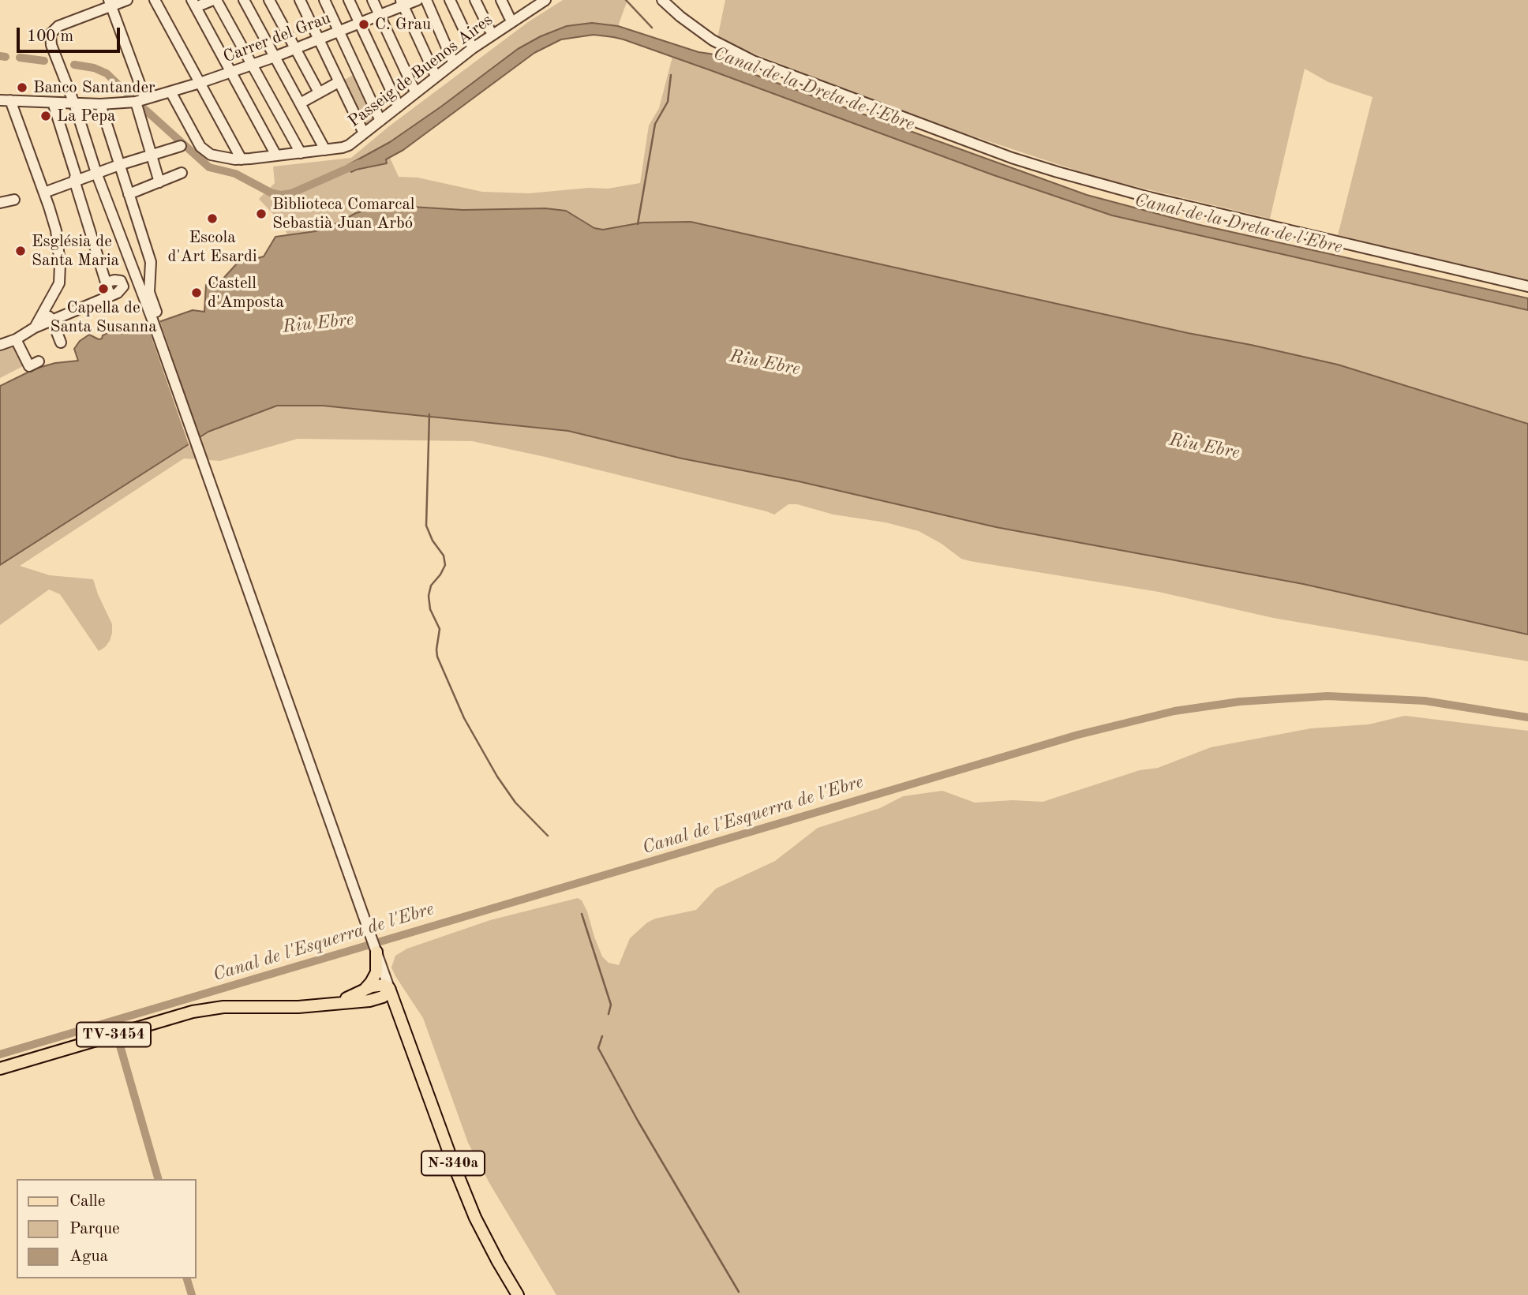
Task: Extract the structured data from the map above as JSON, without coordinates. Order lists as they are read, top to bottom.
{
  "streets": {
    "main road": ["TV-3454", "N-340a"],
    "street": ["Carrer del Grau", "Passeig de Buenos Aires"]
  },
  "crossings": [
    ["Carrer del Grau", "Passeig de Buenos Aires"],
    ["Carrer del Grau", "N-340a"]
  ],
  "water": ["Canal de la Dreta de l'Ebre", "Riu Ebre", "Canal de l'Esquerra de l'Ebre"],
  "places": [
    "C. Grau",
    "Banco Santander",
    "La Pepa",
    "Biblioteca Comarcal Sebastià Juan Arbó",
    "Escola d'Art Esardi",
    "Església de Santa Maria",
    "Capella de Santa Susanna",
    "Castell d'Amposta"
  ],
  "legend": ["Calle", "Parque", "Agua"],
  "scale_bar": "100 m"
}
